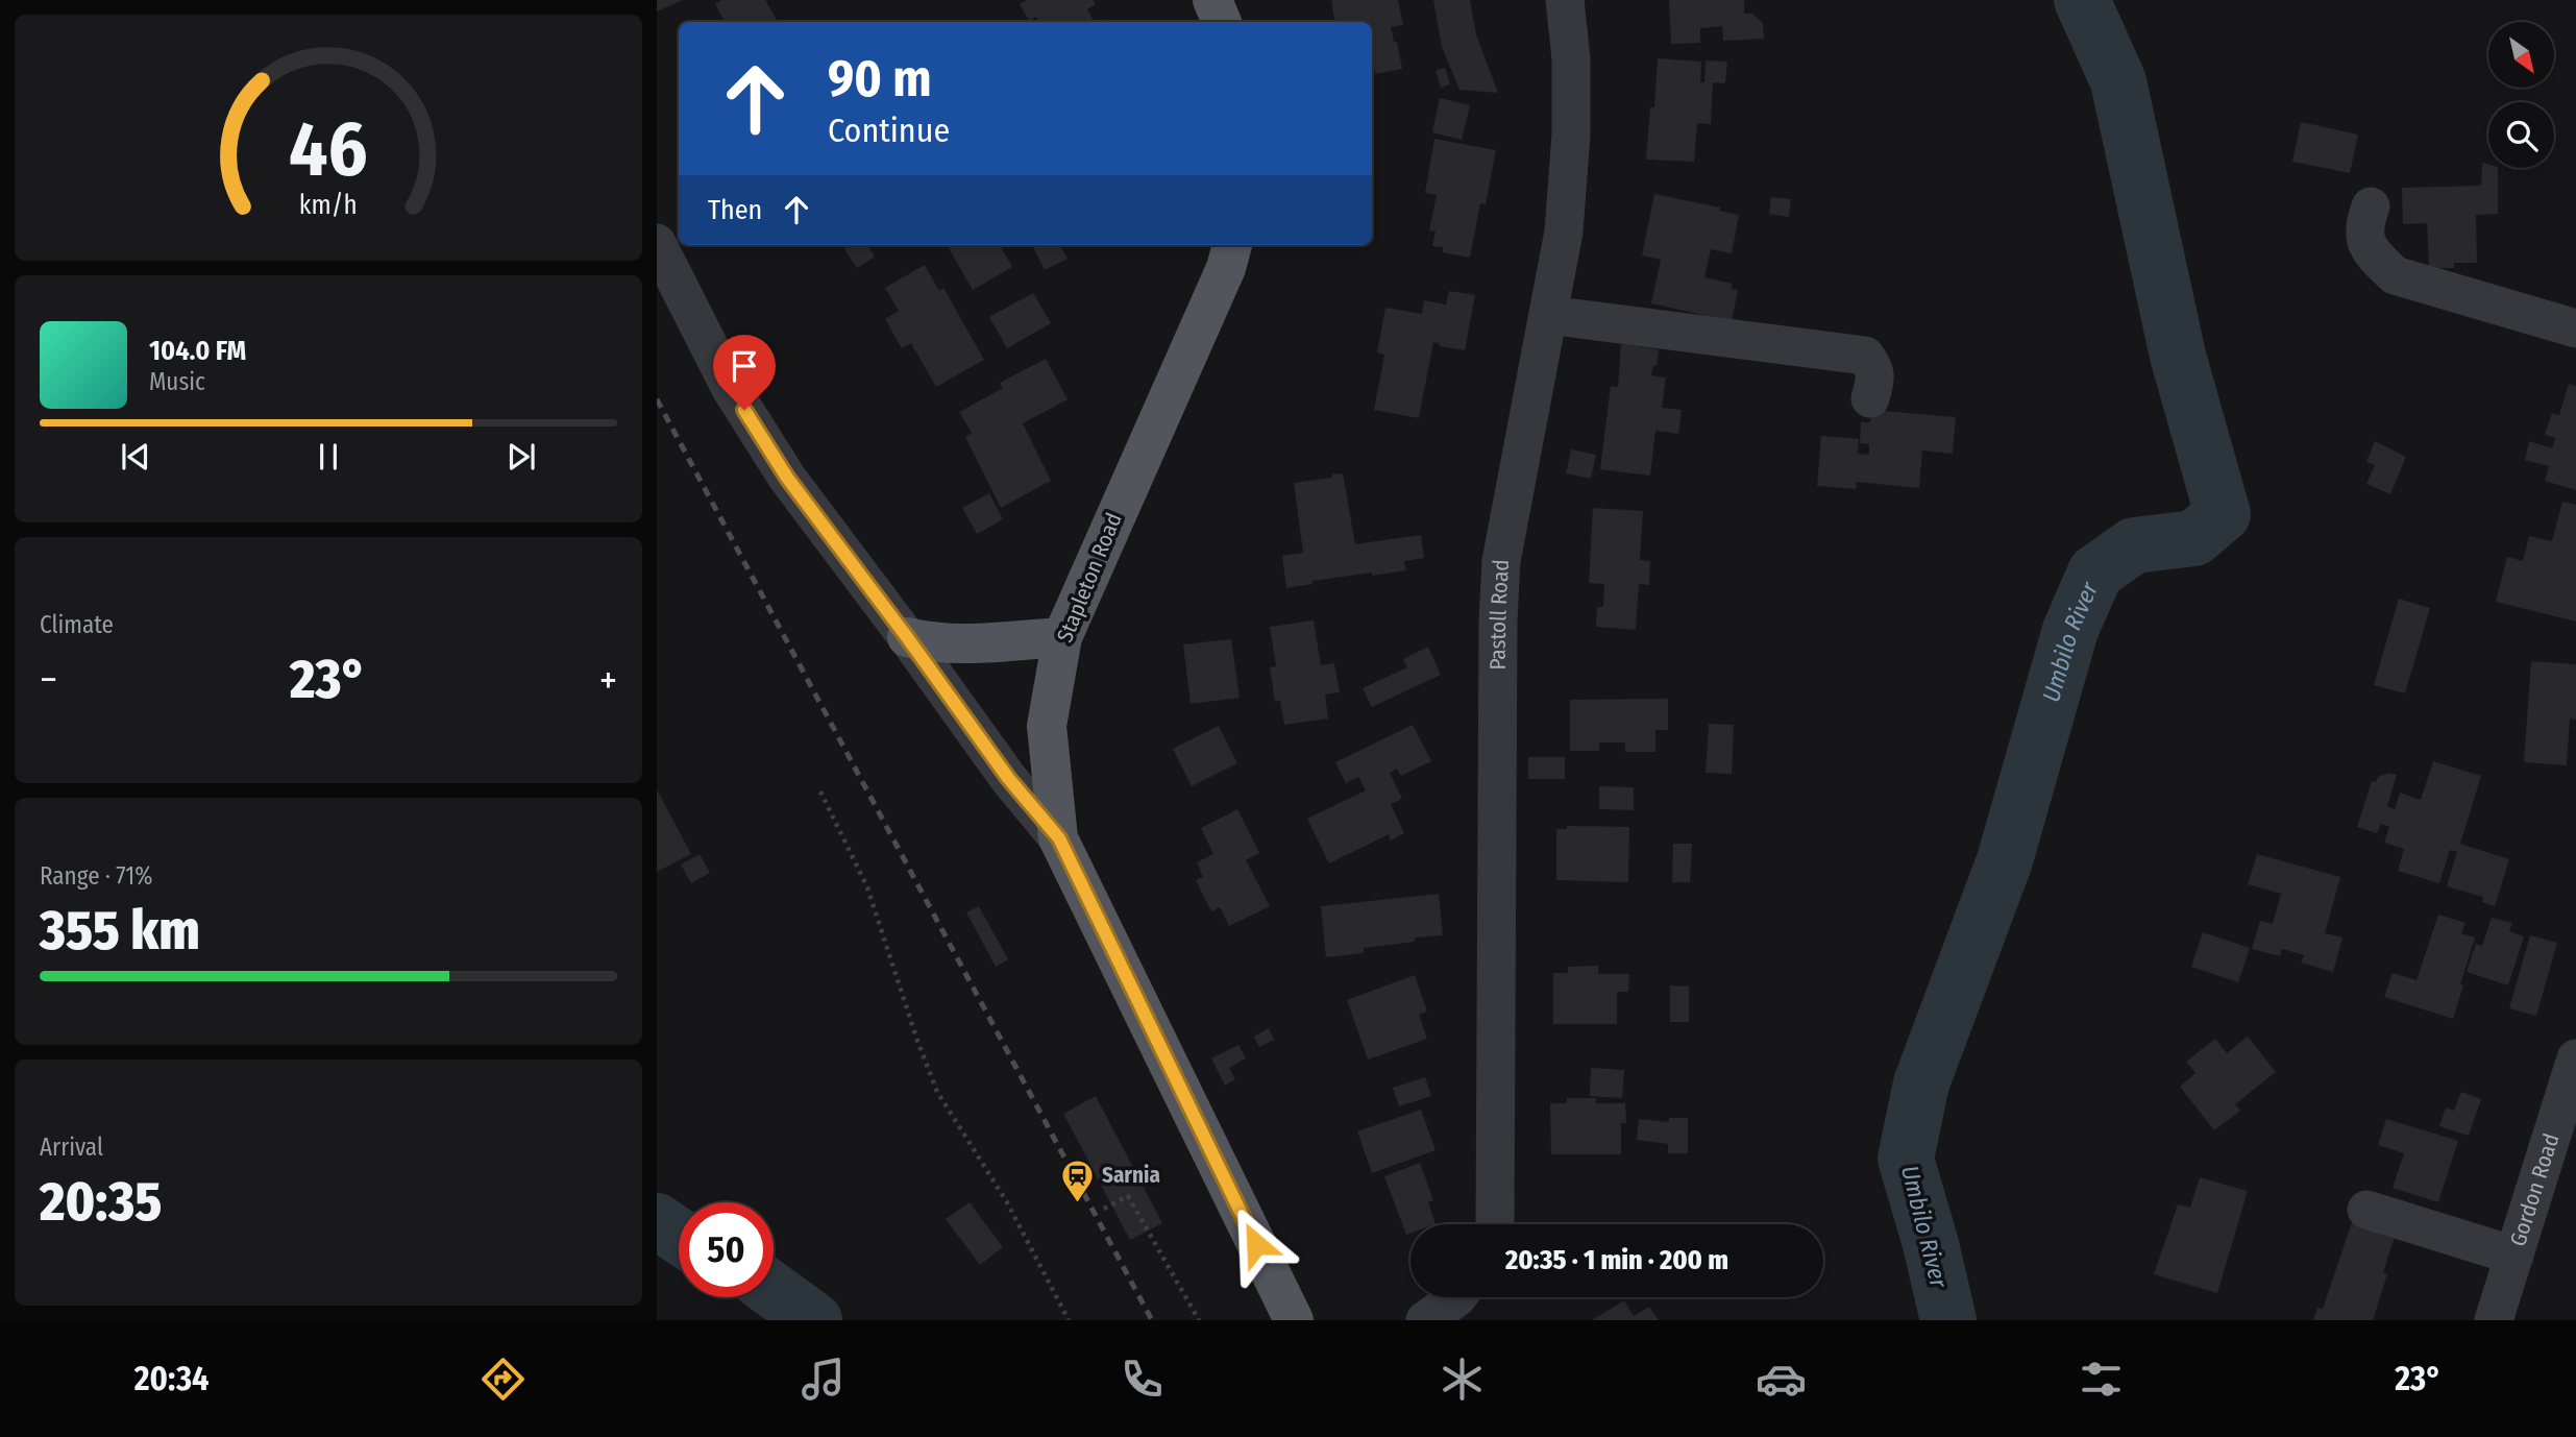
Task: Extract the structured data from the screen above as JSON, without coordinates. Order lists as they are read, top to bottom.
{
  "streets": {
    "main road": ["Stapleton Road"],
    "street": ["Pastoll Road", "Gordon Road"]
  },
  "water": ["Umbilo River"],
  "places": {
    "station": ["Sarnia"]
  },
  "north": "bottom right",
  "page": {
    "turn": ["90 m", "Continue"],
    "then": "Then",
    "song": ["104.0 FM", "Music"],
    "tile": [
      "Climate",
      ["Range · 71%", "355 km"],
      ["Arrival", "20:35"]
    ],
    "heat": ["−", "23°", "+"],
    "limit": "50",
    "trip": "20:35 · 1 min · 200 m",
    "tabs": ["20:34", "23°"],
    "gauge": ["46", "km/h"]
  }
}
